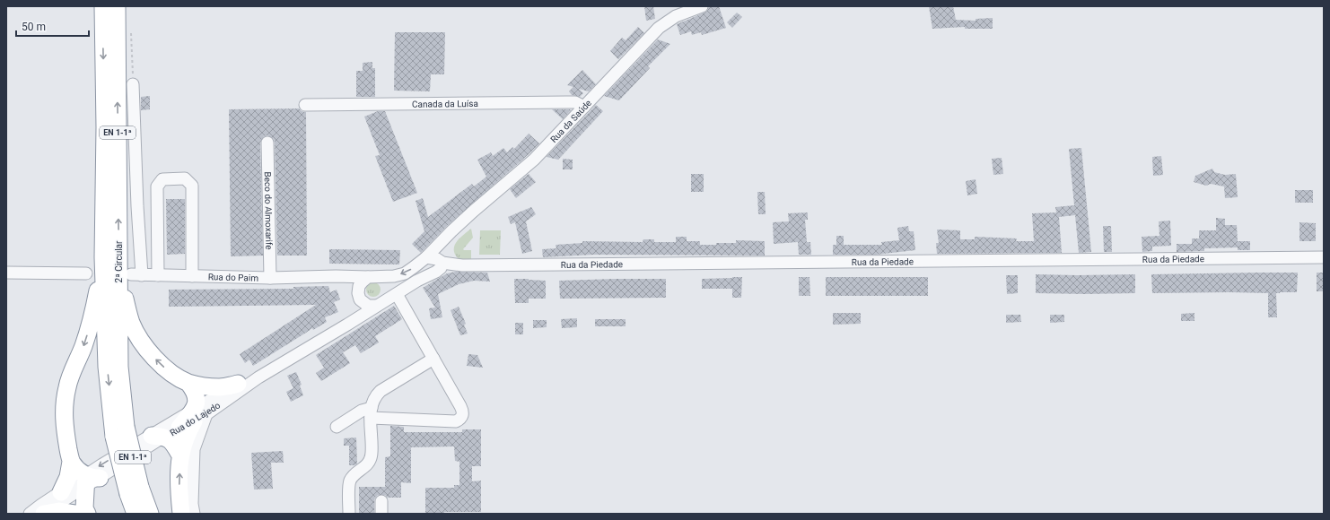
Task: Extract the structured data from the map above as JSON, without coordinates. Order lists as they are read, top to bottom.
{
  "streets": {
    "highway": ["EN 1-1ª", "2ª Circular"],
    "street": [
      "Canada da Luísa",
      "Rua da Saúde",
      "Beco do Almoxarife",
      "Rua da Piedade",
      "Rua do Paim",
      "Rua do Lajedo"
    ]
  },
  "crossings": [
    ["Canada da Luísa", "Rua da Saúde"],
    ["Rua da Saúde", "Rua da Piedade"],
    ["Rua da Saúde", "Rua do Paim"],
    ["Beco do Almoxarife", "Rua do Paim"],
    ["Rua da Piedade", "Rua do Paim"],
    ["Rua da Piedade", "Rua do Lajedo"]
  ],
  "scale_bar": "50 m"
}
